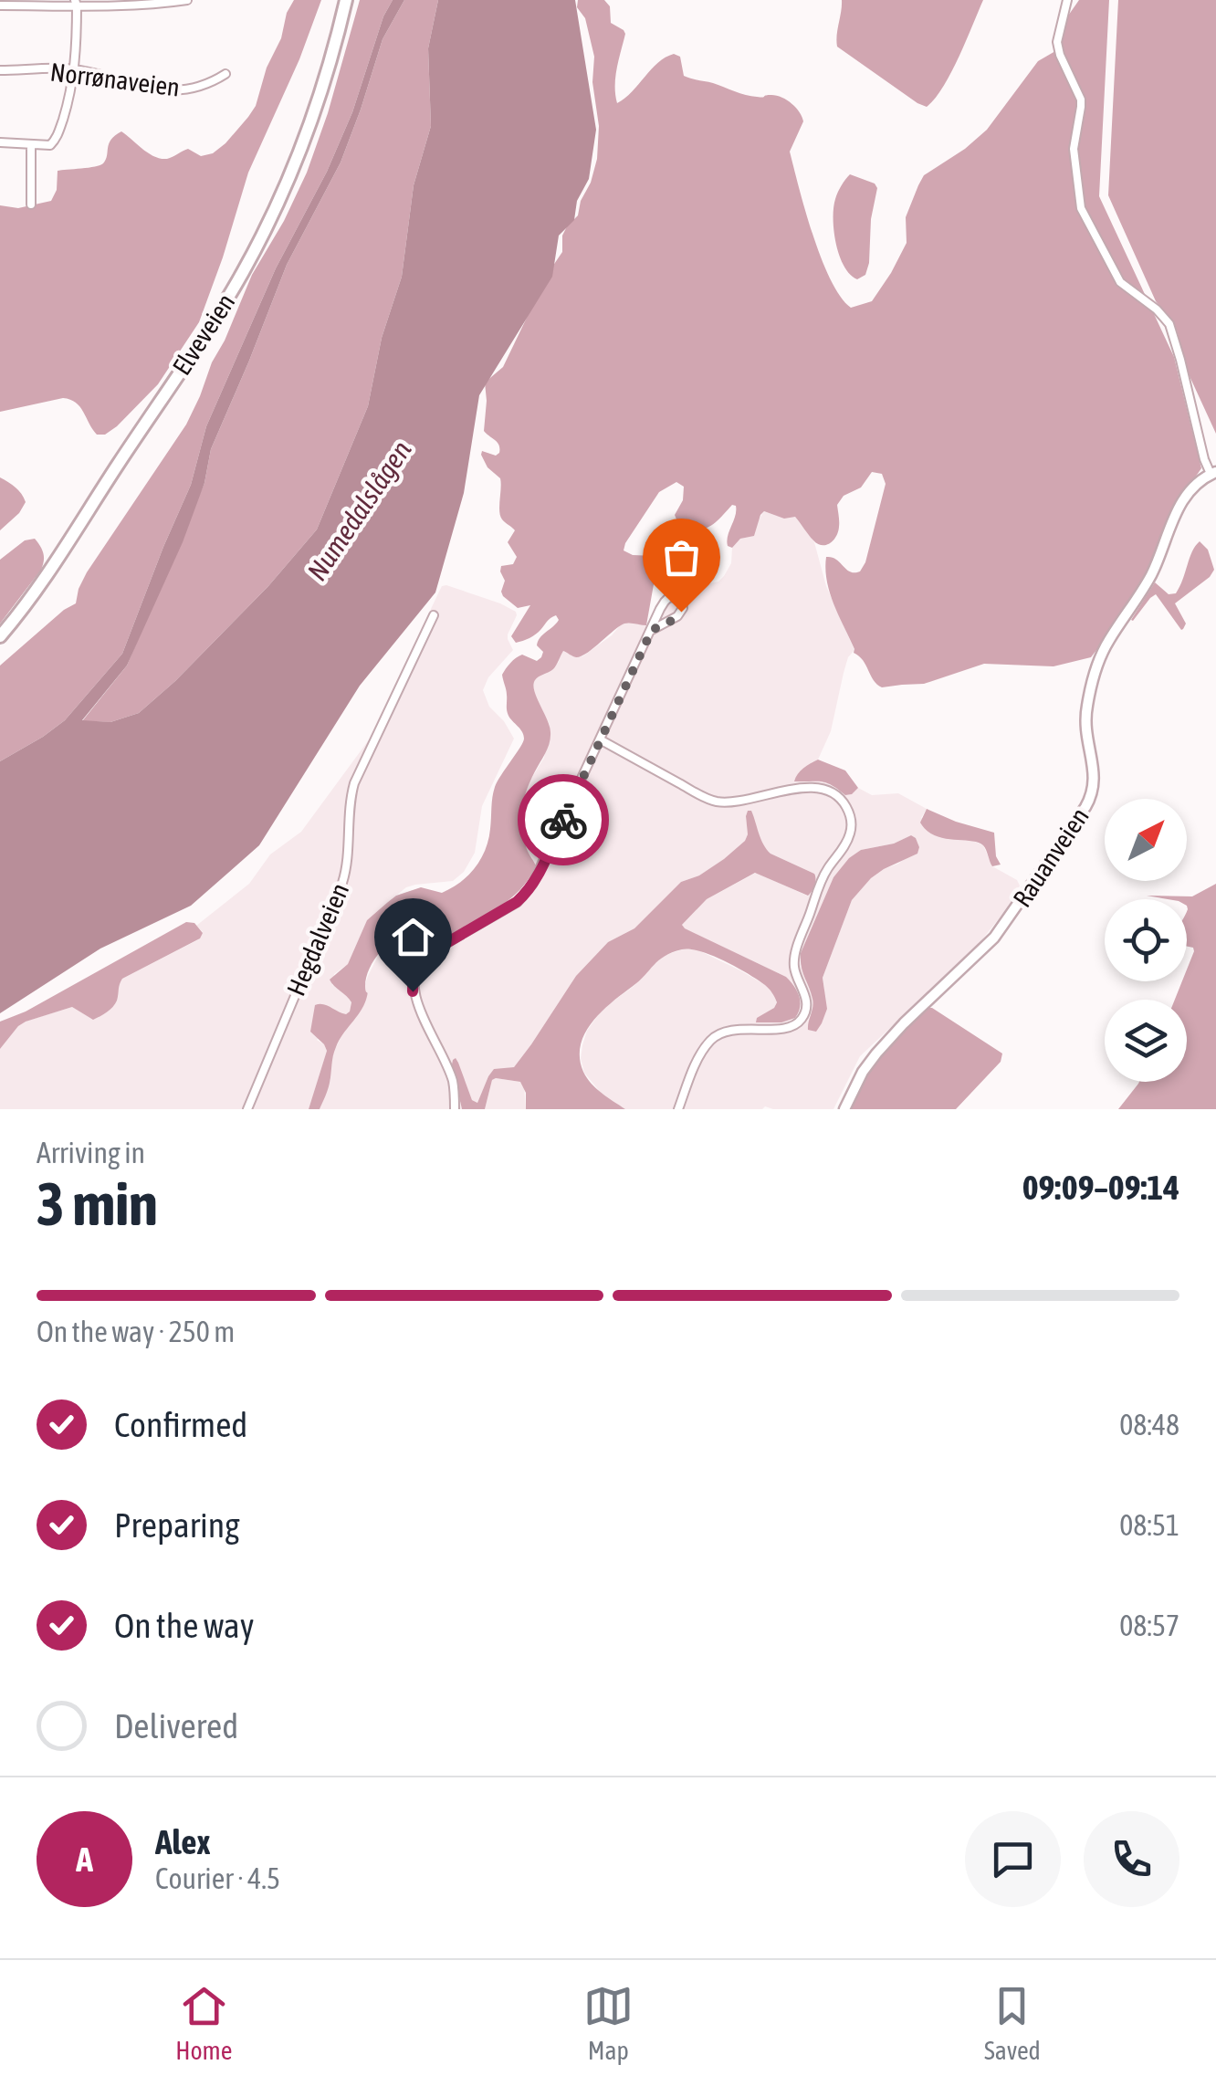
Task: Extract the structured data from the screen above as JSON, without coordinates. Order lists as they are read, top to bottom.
{
  "streets": {
    "highway": ["Elveveien"],
    "main road": ["Rauanveien"],
    "street": ["Norrønaveien", "Hegdalveien"]
  },
  "water": ["Numedalslågen"],
  "north": "top right",
  "page": {
    "heading": ["3 min", "Arriving in", "09:09–09:14"],
    "panel": ["Alex", "Courier · 4.5"],
    "bar": "On the way · 250 m",
    "list": [
      ["Confirmed", "08:48"],
      ["Preparing", "08:51"],
      ["On the way", "08:57"],
      "Delivered"
    ],
    "round": "A",
    "tabs": ["Home", "Map", "Saved"]
  }
}
